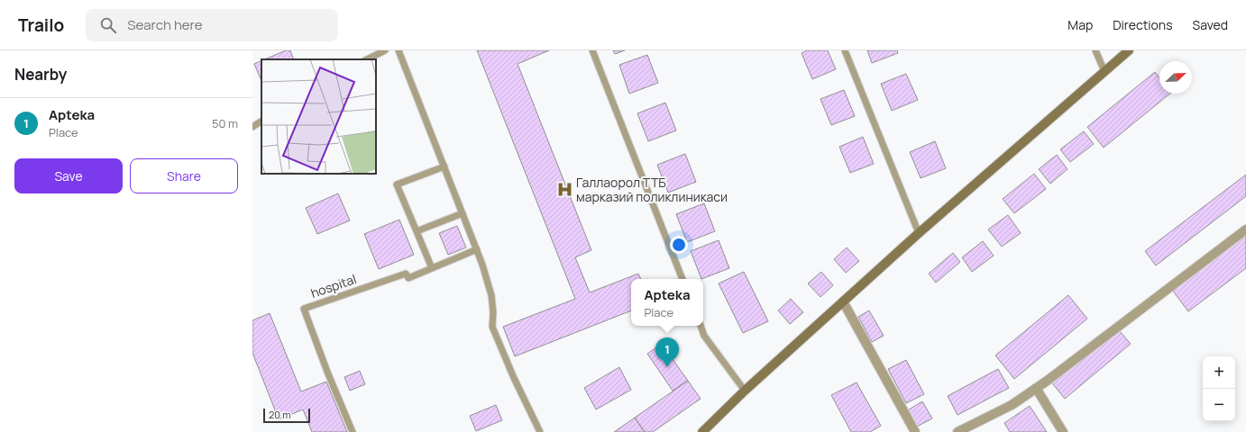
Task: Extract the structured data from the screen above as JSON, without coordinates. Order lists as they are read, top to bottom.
{
  "streets": {
    "lane": ["hospital"]
  },
  "places": {
    "hospital": ["Галлаорол ТТБ марказий поликлиникаси"]
  },
  "scale_bar": "20 m",
  "north": "top right",
  "page": {
    "header": "Trailo",
    "search": "Search here",
    "nav": ["Map", "Directions", "Saved"],
    "heading": "Nearby",
    "list": [
      {
        "mark": "1",
        "name": "Apteka",
        "note": "Place",
        "value": "50 m"
      }
    ],
    "buttons": ["Save", "Share"],
    "popup": ["Apteka", "Place"],
    "pins": "1",
    "map_buttons": ["+", "−"],
    "scale": "20 m"
  }
}
